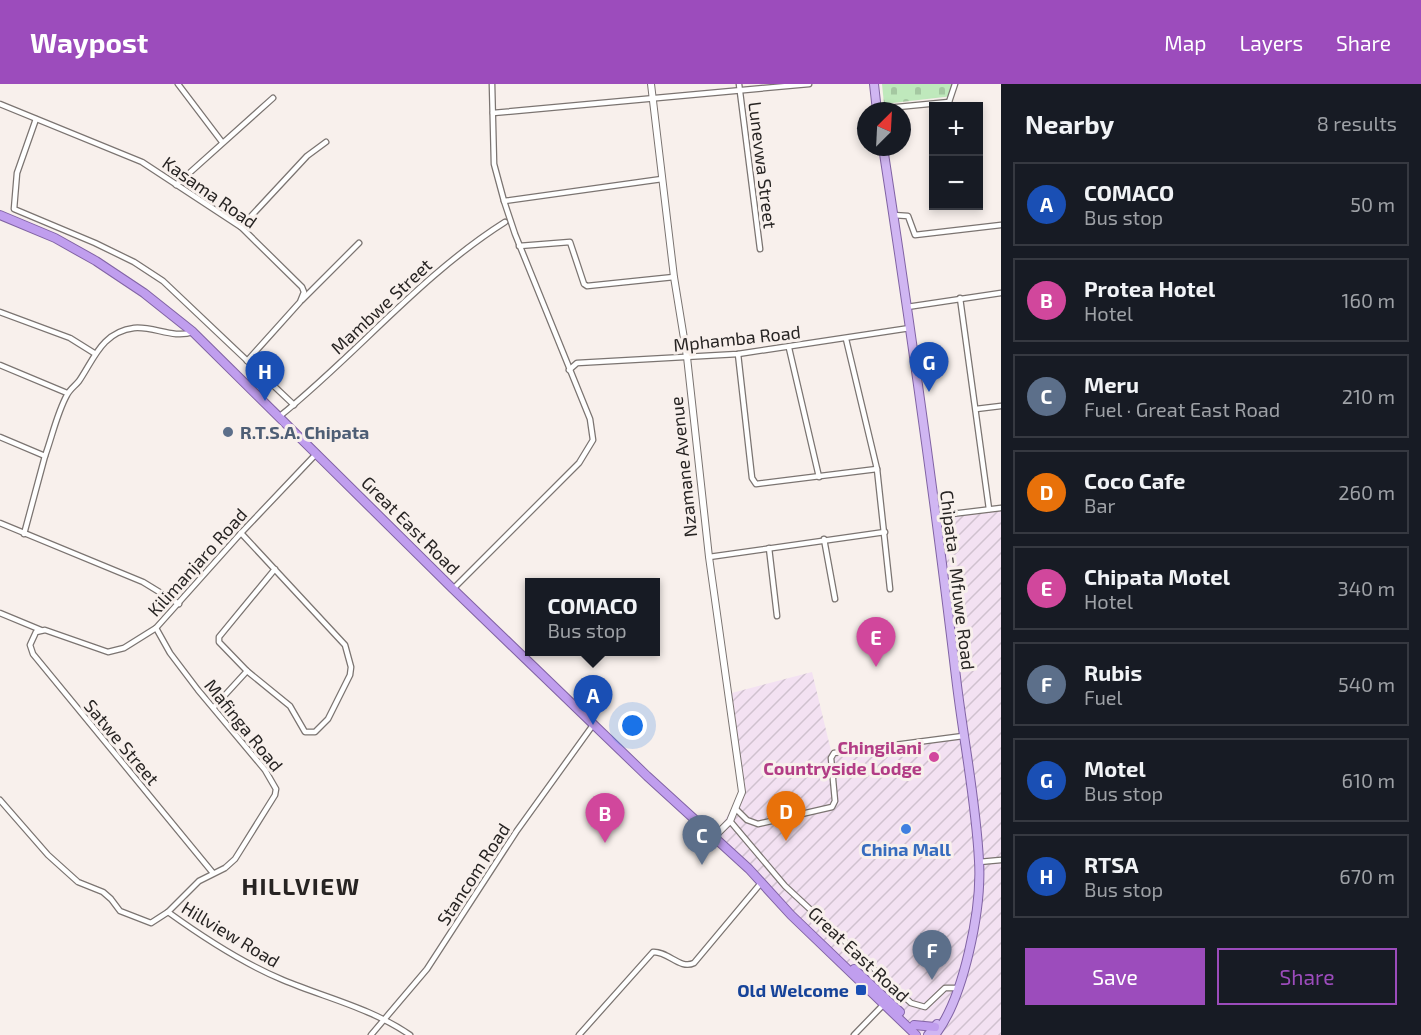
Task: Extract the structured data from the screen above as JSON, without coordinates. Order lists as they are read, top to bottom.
{
  "streets": {
    "highway": ["Great East Road"],
    "main road": ["Chipata - Mfuwe Road"],
    "street": [
      "Lunevwa Street",
      "Kasama Road",
      "Mambwe Street",
      "Mphamba Road",
      "Nzamane Avenue",
      "Kilimanjaro Road",
      "Mafinga Road",
      "Satwe Street",
      "Stancom Road",
      "Hillview Road"
    ]
  },
  "crossings": [
    ["Mambwe Street", "Great East Road"],
    ["Mphamba Road", "Nzamane Avenue"],
    ["Mphamba Road", "Chipata - Mfuwe Road"],
    ["Nzamane Avenue", "Great East Road"],
    ["Great East Road", "Kilimanjaro Road"],
    ["Great East Road", "Stancom Road"],
    ["Kilimanjaro Road", "Mafinga Road"],
    ["Kilimanjaro Road", "Satwe Street"],
    ["Mafinga Road", "Satwe Street"],
    ["Mafinga Road", "Hillview Road"],
    ["Stancom Road", "Hillview Road"]
  ],
  "districts": ["HILLVIEW"],
  "places": {
    "other": ["R.T.S.A. Chipata", "Chingilani Countryside Lodge", "China Mall"],
    "transit": ["Old Welcome"]
  },
  "north": "top right",
  "page": {
    "header": "Waypost",
    "nav": ["Map", "Layers", "Share"],
    "heading": ["Nearby", "8 results"],
    "map_buttons": ["+", "−"],
    "list": [
      {
        "mark": "A",
        "name": "COMACO",
        "note": "Bus stop",
        "value": "50 m"
      },
      {
        "mark": "B",
        "name": "Protea Hotel",
        "note": "Hotel",
        "value": "160 m"
      },
      {
        "mark": "C",
        "name": "Meru",
        "note": "Fuel · Great East Road",
        "value": "210 m"
      },
      {
        "mark": "D",
        "name": "Coco Cafe",
        "note": "Bar",
        "value": "260 m"
      },
      {
        "mark": "E",
        "name": "Chipata Motel",
        "note": "Hotel",
        "value": "340 m"
      },
      {
        "mark": "F",
        "name": "Rubis",
        "note": "Fuel",
        "value": "540 m"
      },
      {
        "mark": "G",
        "name": "Motel",
        "note": "Bus stop",
        "value": "610 m"
      },
      {
        "mark": "H",
        "name": "RTSA",
        "note": "Bus stop",
        "value": "670 m"
      }
    ],
    "pins": [
      "G",
      "H",
      "E",
      "A",
      "D",
      "B",
      "C",
      "F"
    ],
    "popup": ["COMACO", "Bus stop"],
    "buttons": ["Save", "Share"]
  }
}
